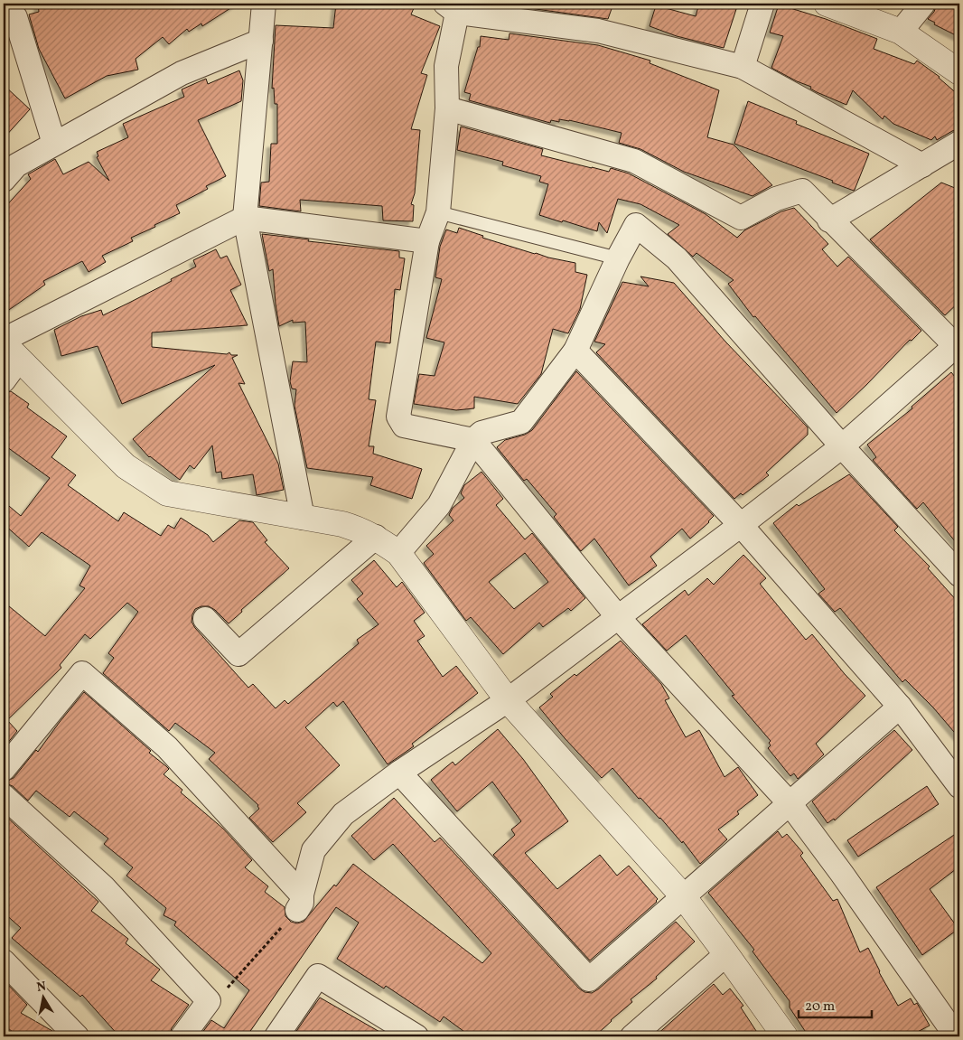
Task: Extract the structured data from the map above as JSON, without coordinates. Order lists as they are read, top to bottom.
{
  "scale_bar": "20 m",
  "north": "top"
}
